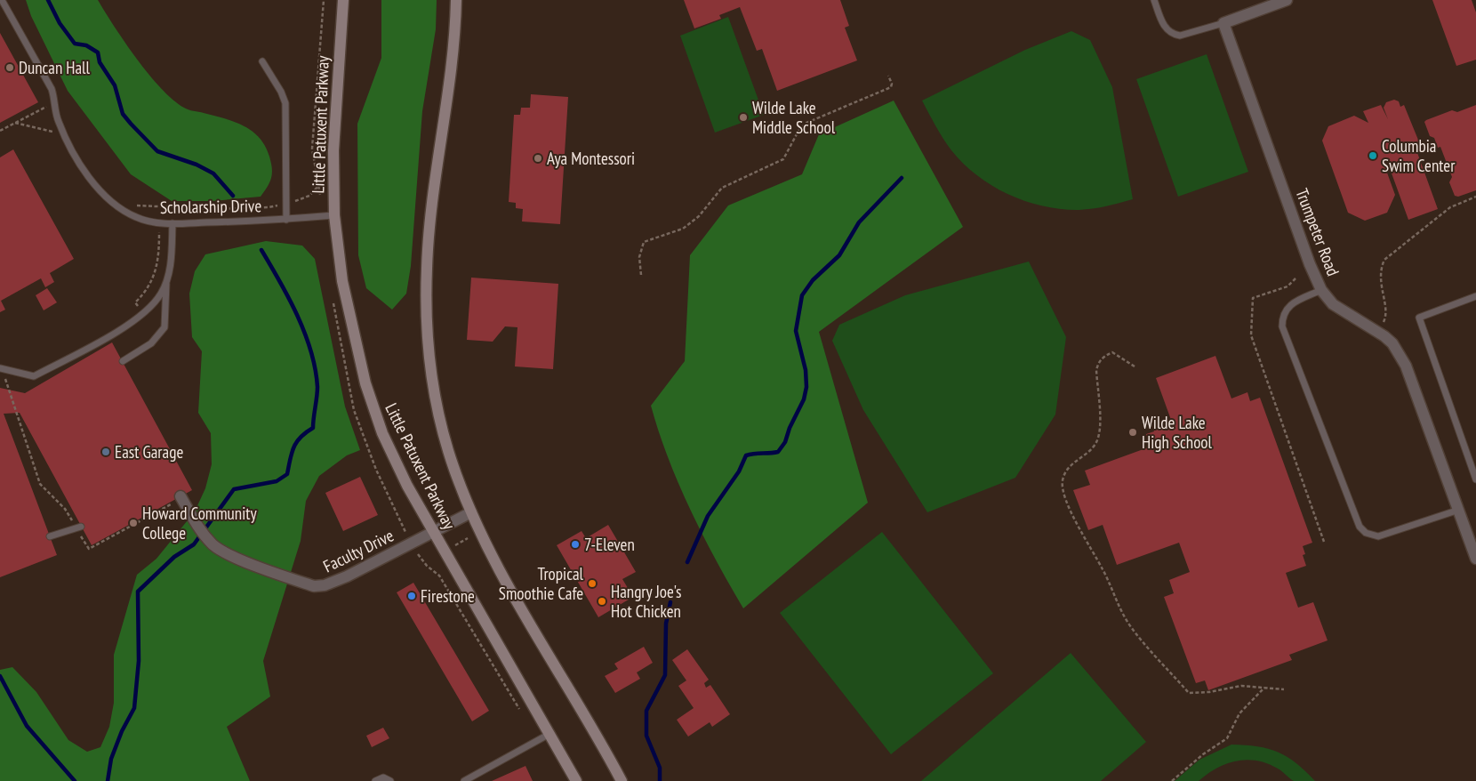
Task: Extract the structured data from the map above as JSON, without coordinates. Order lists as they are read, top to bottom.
{
  "streets": {
    "main road": ["Little Patuxent Parkway"],
    "street": ["Trumpeter Road", "Faculty Drive"],
    "lane": ["Scholarship Drive"]
  },
  "crossings": [
    ["Little Patuxent Parkway", "Scholarship Drive"],
    ["Little Patuxent Parkway", "Faculty Drive"]
  ],
  "places": [
    "Duncan Hall",
    "Wilde Lake Middle School",
    "Columbia Swim Center",
    "Aya Montessori",
    "Wilde Lake High School",
    "East Garage",
    "Howard Community College",
    "7-Eleven",
    "Tropical Smoothie Cafe",
    "Firestone",
    "Hangry Joe's Hot Chicken"
  ]
}
